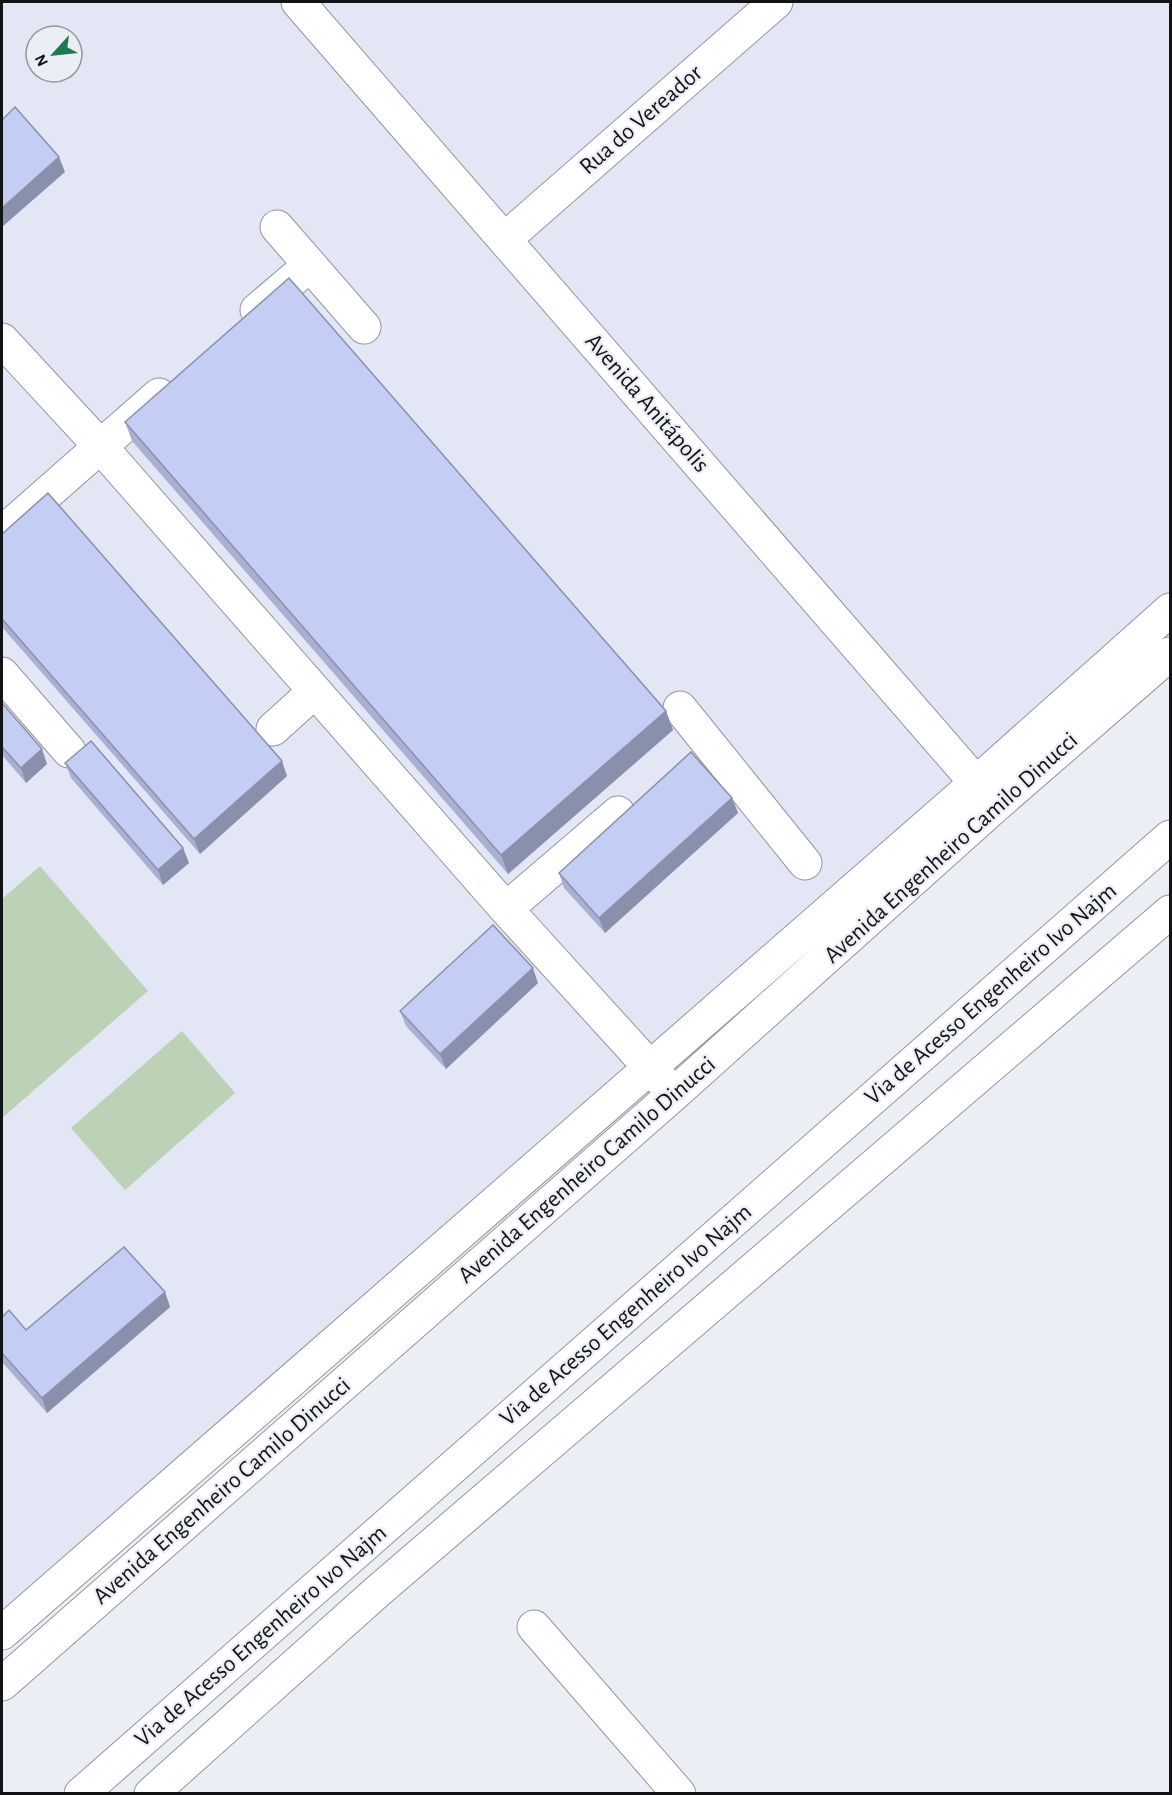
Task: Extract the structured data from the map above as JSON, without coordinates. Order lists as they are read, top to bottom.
{
  "streets": {
    "street": [
      "Rua do Vereador",
      "Avenida Anitápolis",
      "Avenida Engenheiro Camilo Dinucci",
      "Via de Acesso Engenheiro Ivo Najm"
    ]
  },
  "crossings": [
    ["Rua do Vereador", "Avenida Anitápolis"],
    ["Avenida Anitápolis", "Avenida Engenheiro Camilo Dinucci"]
  ],
  "north": "bottom left"
}
